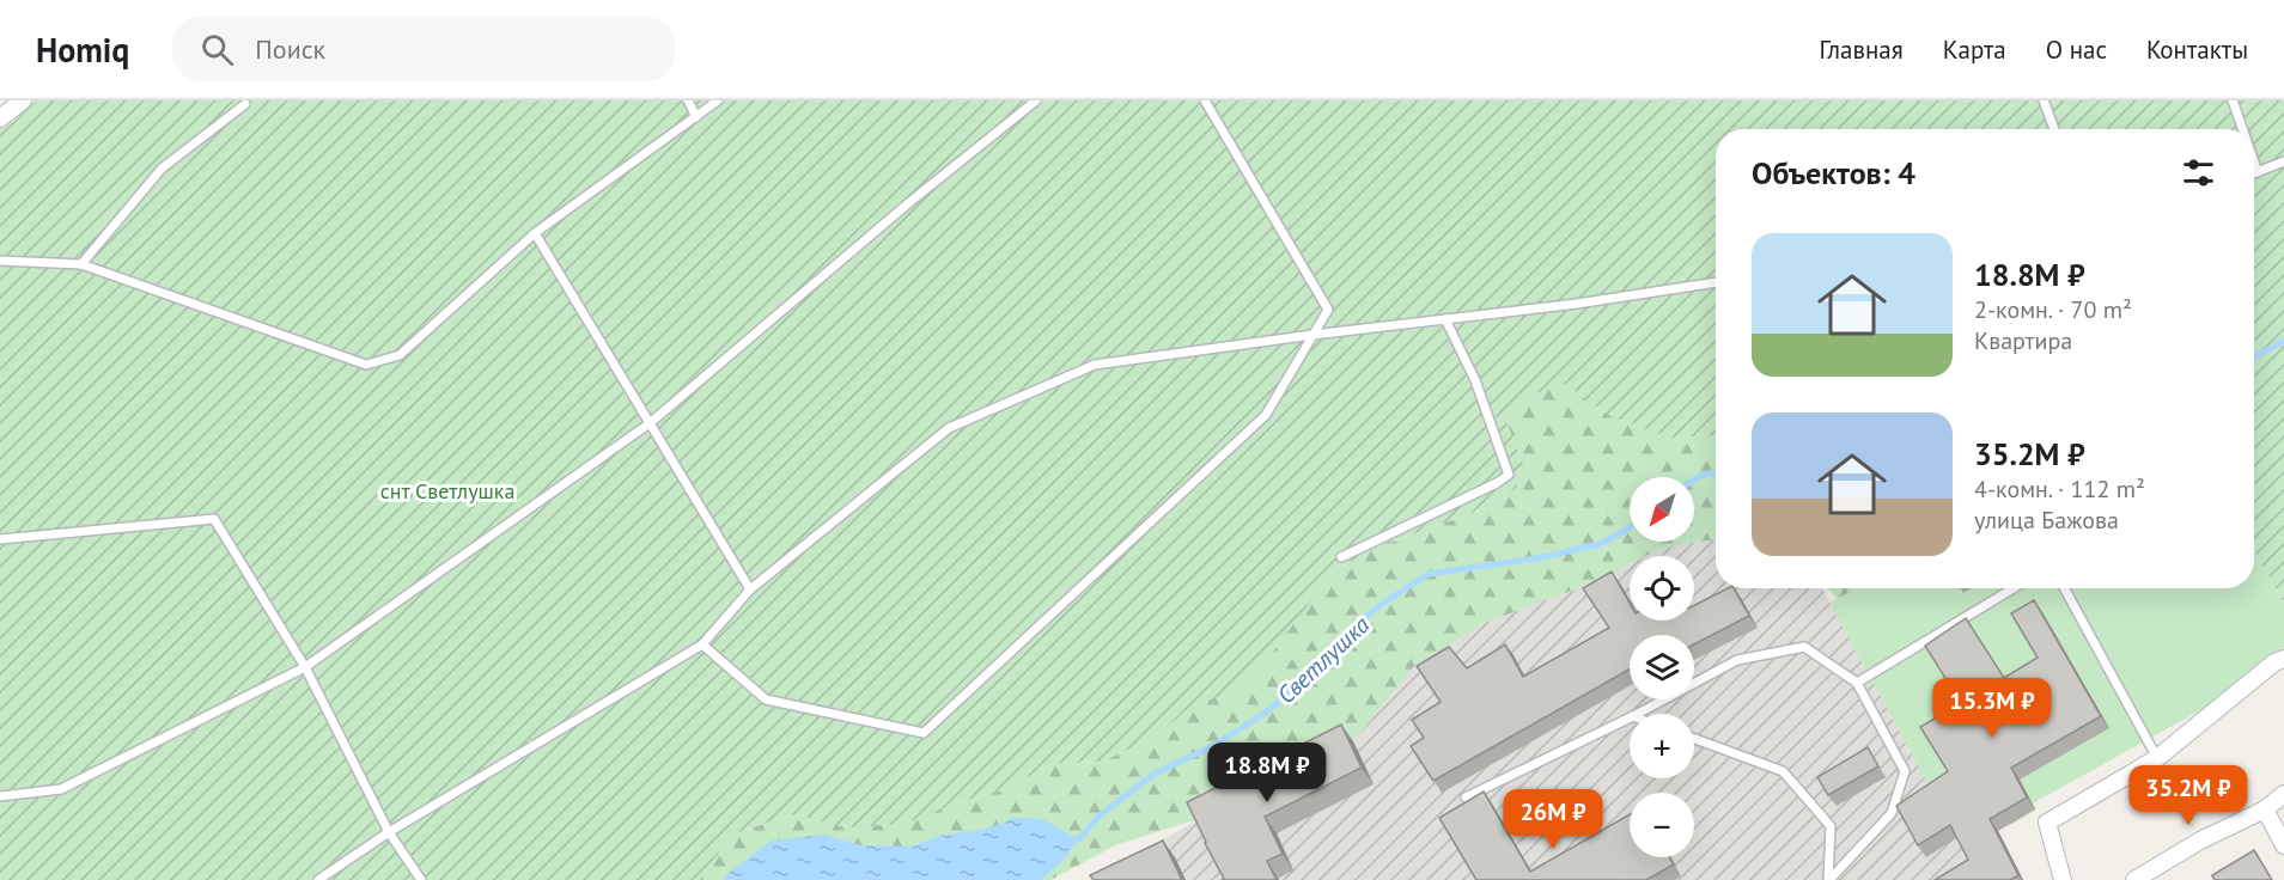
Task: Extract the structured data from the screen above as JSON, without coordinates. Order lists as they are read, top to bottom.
{
  "water": ["Светлушка"],
  "parks": ["снт Светлушка"],
  "north": "bottom left",
  "page": {
    "header": "Homiq",
    "search": "Поиск",
    "nav": [
      "Главная",
      "Карта",
      "О нас",
      "Контакты"
    ],
    "heading": "Объектов: 4",
    "list": [
      {
        "name": "18.8M ₽",
        "note": "2-комн. · 70 m² · Квартира"
      },
      {
        "name": "35.2M ₽",
        "note": "4-комн. · 112 m² · улица Бажова"
      }
    ],
    "map_buttons": ["+", "−"],
    "price": [
      "15.3M ₽",
      "18.8M ₽",
      "35.2M ₽",
      "26M ₽"
    ]
  }
}
